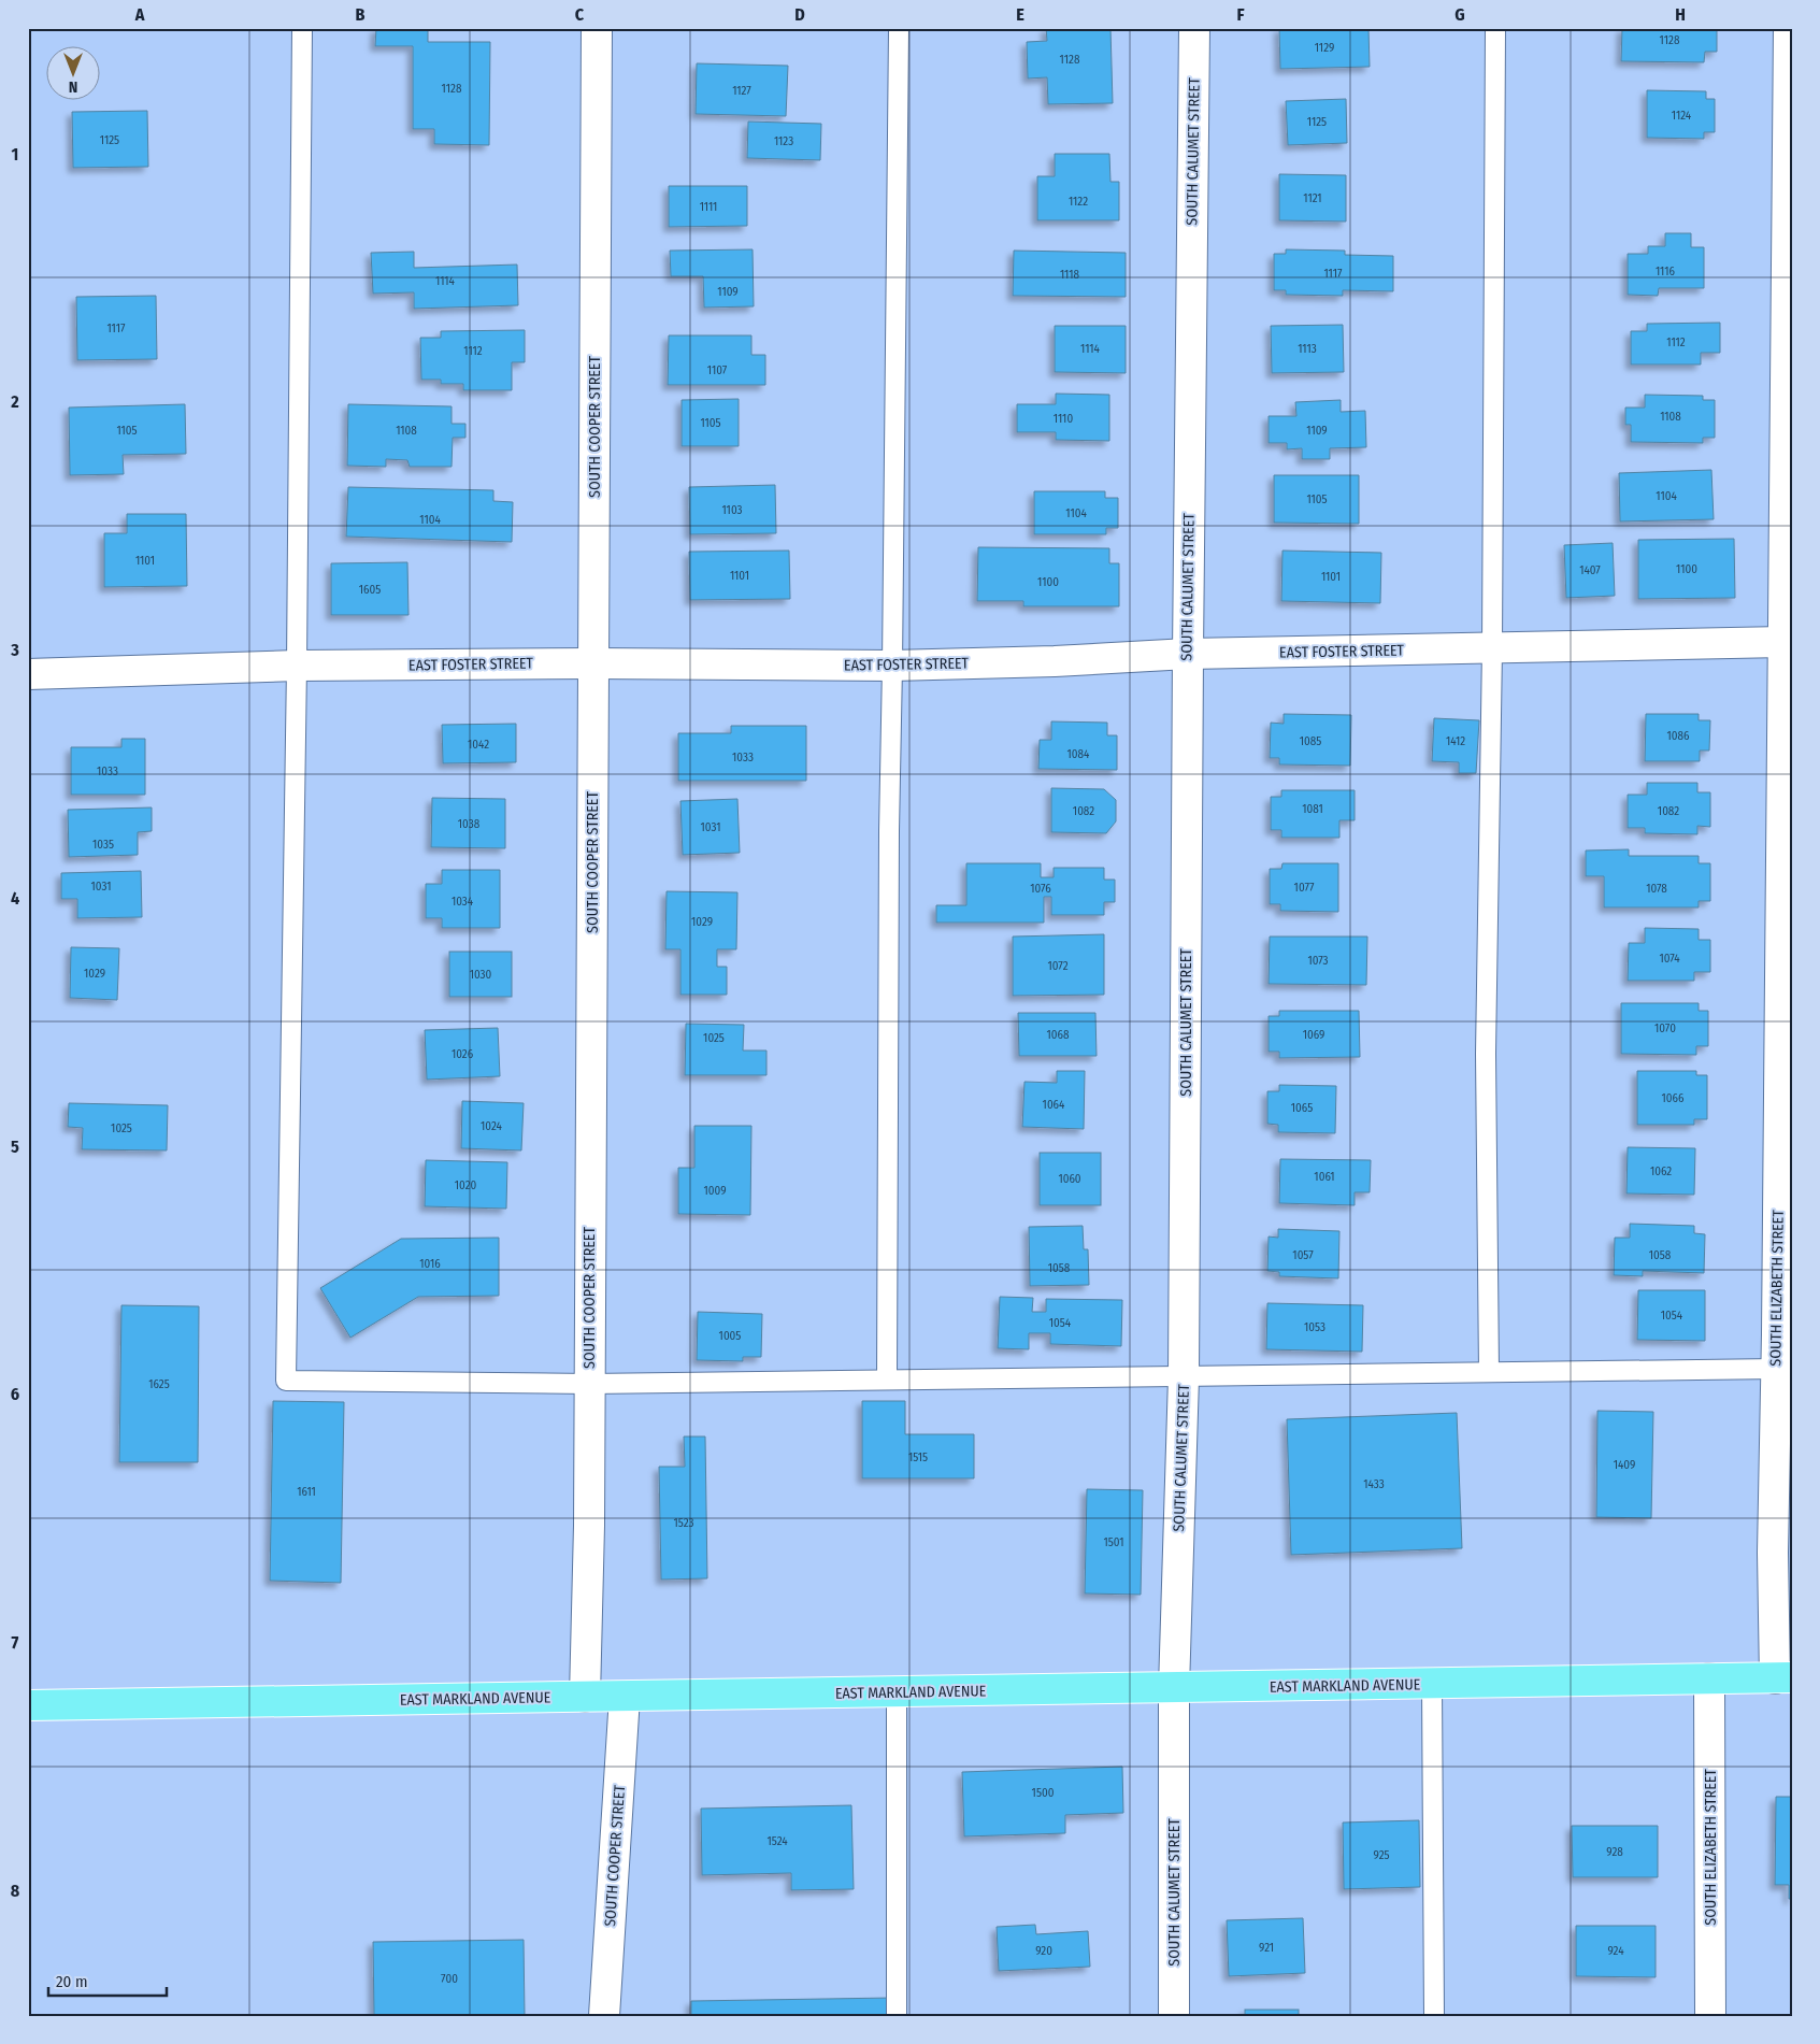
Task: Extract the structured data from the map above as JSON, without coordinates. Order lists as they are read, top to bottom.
{
  "streets": {
    "main road": ["EAST MARKLAND AVENUE"],
    "street": [
      "SOUTH CALUMET STREET",
      "SOUTH COOPER STREET",
      "EAST FOSTER STREET",
      "SOUTH ELIZABETH STREET"
    ]
  },
  "crossings": [
    ["SOUTH CALUMET STREET", "EAST FOSTER STREET"],
    ["SOUTH CALUMET STREET", "EAST MARKLAND AVENUE"],
    ["SOUTH COOPER STREET", "EAST FOSTER STREET"],
    ["SOUTH COOPER STREET", "EAST MARKLAND AVENUE"],
    ["EAST FOSTER STREET", "SOUTH ELIZABETH STREET"],
    ["SOUTH ELIZABETH STREET", "EAST MARKLAND AVENUE"]
  ],
  "house_numbers": [
    "1128",
    "1129",
    "1128",
    "1128",
    "1127",
    "1124",
    "1125",
    "1125",
    "1123",
    "1121",
    "1122",
    "1111",
    "1116",
    "1117",
    "1118",
    "1114",
    "1109",
    "1117",
    "1112",
    "1114",
    "1113",
    "1112",
    "1107",
    "1108",
    "1110",
    "1105",
    "1105",
    "1108",
    "1109",
    "1104",
    "1105",
    "1103",
    "1104",
    "1104",
    "1101",
    "1100",
    "1407",
    "1101",
    "1101",
    "1100",
    "1605",
    "1086",
    "1085",
    "1412",
    "1042",
    "1084",
    "1033",
    "1033",
    "1081",
    "1082",
    "1082",
    "1038",
    "1031",
    "1035",
    "1031",
    "1077",
    "1076",
    "1078",
    "1034",
    "1029",
    "1074",
    "1073",
    "1072",
    "1029",
    "1030",
    "1070",
    "1068",
    "1069",
    "1025",
    "1026",
    "1066",
    "1064",
    "1065",
    "1024",
    "1025",
    "1062",
    "1061",
    "1060",
    "1020",
    "1009",
    "1057",
    "1058",
    "1016",
    "1058",
    "1054",
    "1054",
    "1053",
    "1005",
    "1625",
    "1515",
    "1409",
    "1433",
    "1611",
    "1523",
    "1501",
    "1500",
    "1524",
    "928",
    "925",
    "921",
    "920",
    "924",
    "700"
  ],
  "scale_bar": "20 m",
  "north": "bottom",
  "grid": {
    "columns": [
      "A",
      "B",
      "C",
      "D",
      "E",
      "F",
      "G",
      "H"
    ],
    "rows": [
      "1",
      "2",
      "3",
      "4",
      "5",
      "6",
      "7",
      "8"
    ]
  }
}
